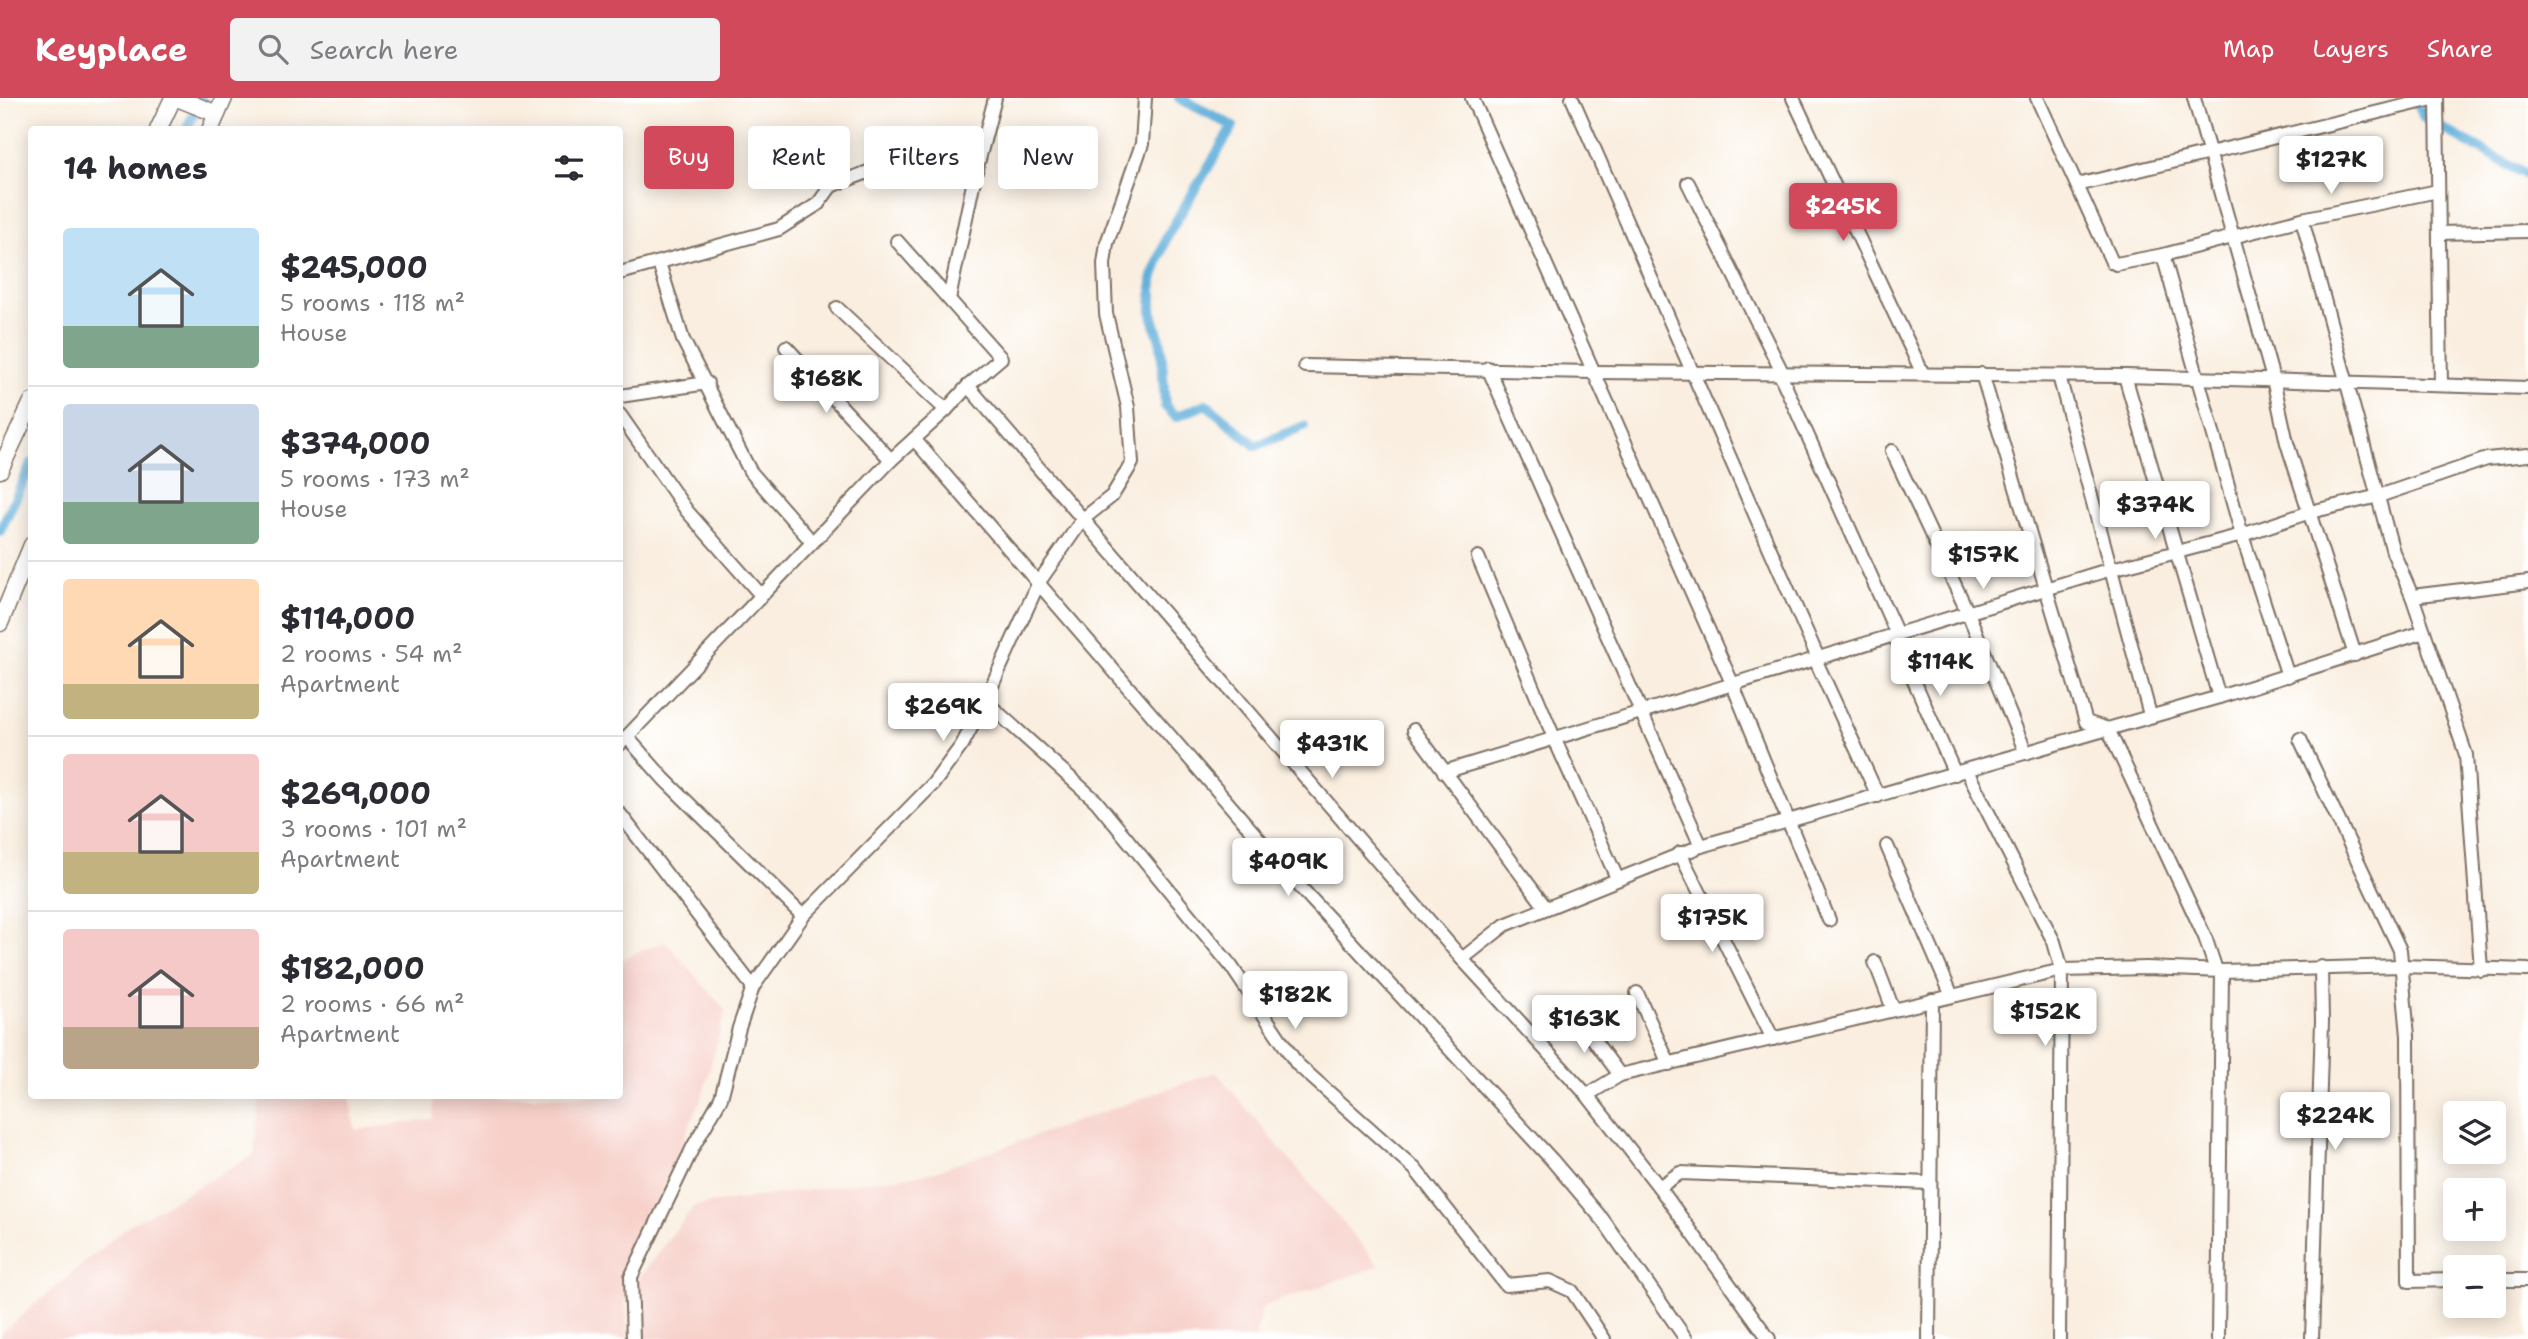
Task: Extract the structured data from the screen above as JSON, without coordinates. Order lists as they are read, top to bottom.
{
  "page": {
    "header": "Keyplace",
    "search": "Search here",
    "nav": ["Map", "Layers", "Share"],
    "chip": [
      "Buy",
      "Rent",
      "Filters",
      "New"
    ],
    "heading": "14 homes",
    "price": [
      "$127K",
      "$245K",
      "$168K",
      "$374K",
      "$157K",
      "$114K",
      "$269K",
      "$431K",
      "$409K",
      "$175K",
      "$182K",
      "$152K",
      "$163K",
      "$224K"
    ],
    "list": [
      {
        "name": "$245,000",
        "note": "5 rooms · 118 m² · House"
      },
      {
        "name": "$374,000",
        "note": "5 rooms · 173 m² · House"
      },
      {
        "name": "$114,000",
        "note": "2 rooms · 54 m² · Apartment"
      },
      {
        "name": "$269,000",
        "note": "3 rooms · 101 m² · Apartment"
      },
      {
        "name": "$182,000",
        "note": "2 rooms · 66 m² · Apartment"
      }
    ],
    "map_buttons": ["+", "−"]
  }
}
